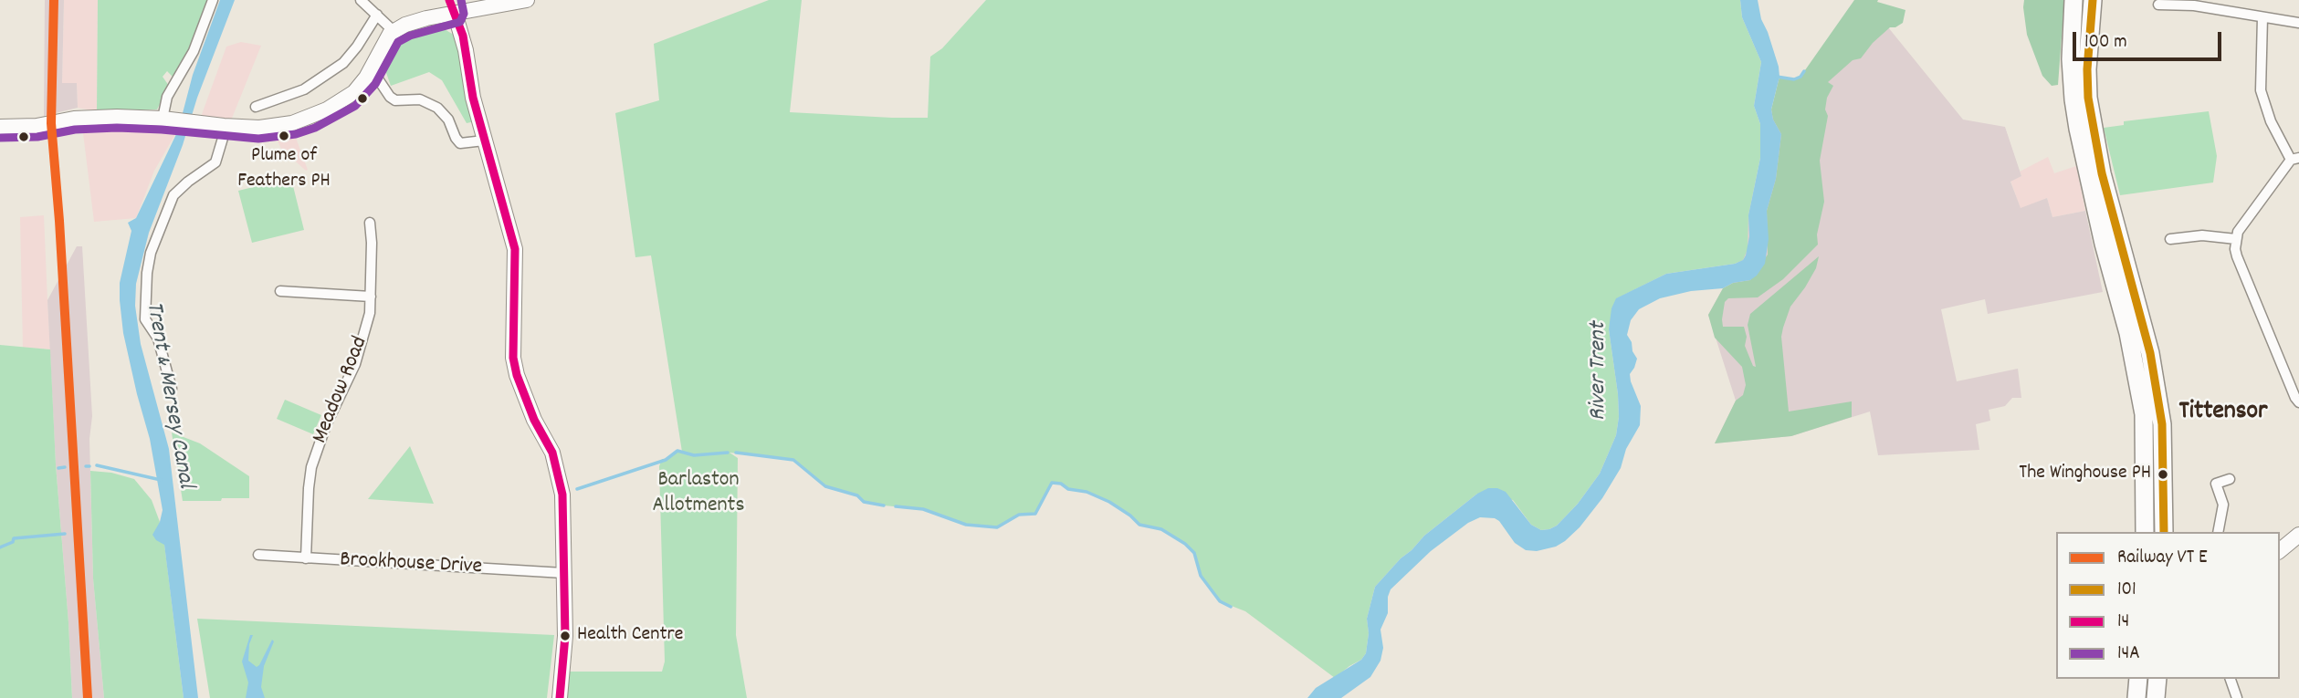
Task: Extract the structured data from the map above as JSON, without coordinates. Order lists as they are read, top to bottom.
{
  "streets": {
    "street": ["Meadow Road", "Brookhouse Drive"]
  },
  "crossings": [
    ["Meadow Road", "Brookhouse Drive"]
  ],
  "districts": ["Tittensor"],
  "water": ["River Trent", "Trent & Mersey Canal"],
  "parks": ["Barlaston Allotments"],
  "places": ["Plume of Feathers PH", "The Winghouse PH", "Health Centre"],
  "lines": ["transit line 101", "transit line 14", "transit line 14A"],
  "legend": [
    "Railway VT E",
    "101",
    "14",
    "14A"
  ],
  "scale_bar": "100 m"
}
